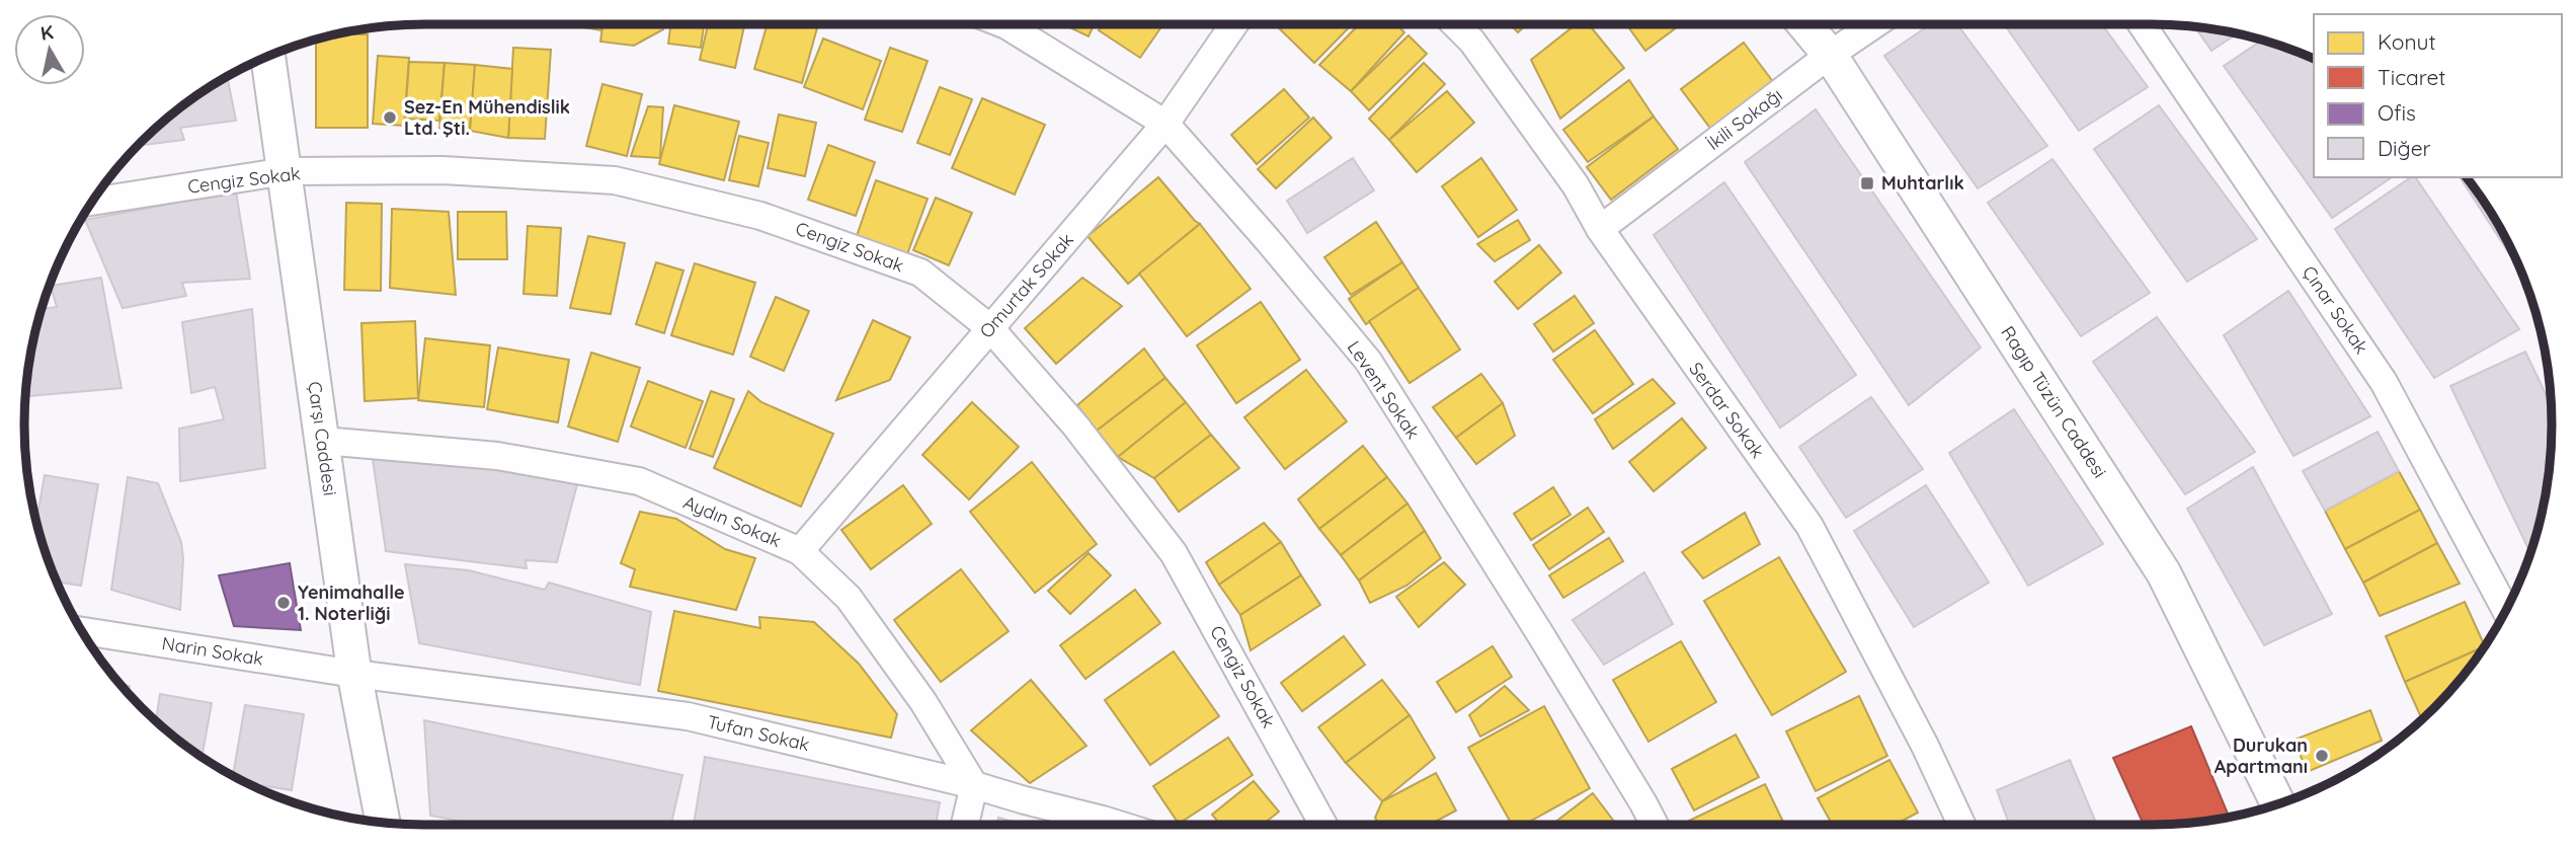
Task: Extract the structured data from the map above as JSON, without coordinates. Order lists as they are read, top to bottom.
{
  "streets": {
    "street": [
      "İkili Sokağı",
      "Cengiz Sokak",
      "Omurtak Sokak",
      "Çınar Sokak",
      "Levent Sokak",
      "Ragıp Tüzün Caddesi",
      "Serdar Sokak",
      "Çarşı Caddesi",
      "Aydın Sokak",
      "Narin Sokak",
      "Tufan Sokak"
    ]
  },
  "crossings": [
    ["İkili Sokağı", "Ragıp Tüzün Caddesi"],
    ["İkili Sokağı", "Serdar Sokak"],
    ["Cengiz Sokak", "Omurtak Sokak"],
    ["Cengiz Sokak", "Çarşı Caddesi"],
    ["Omurtak Sokak", "Levent Sokak"],
    ["Omurtak Sokak", "Aydın Sokak"],
    ["Çarşı Caddesi", "Aydın Sokak"],
    ["Çarşı Caddesi", "Narin Sokak"],
    ["Çarşı Caddesi", "Tufan Sokak"],
    ["Aydın Sokak", "Tufan Sokak"],
    ["Narin Sokak", "Tufan Sokak"]
  ],
  "places": {
    "other": ["Sez-En Mühendislik Ltd. Şti.", "Yenimahalle 1. Noterliği", "Durukan Apartmanı"],
    "transit": ["Muhtarlık"]
  },
  "legend": [
    "Konut",
    "Ticaret",
    "Ofis",
    "Diğer"
  ],
  "north": "top"
}
